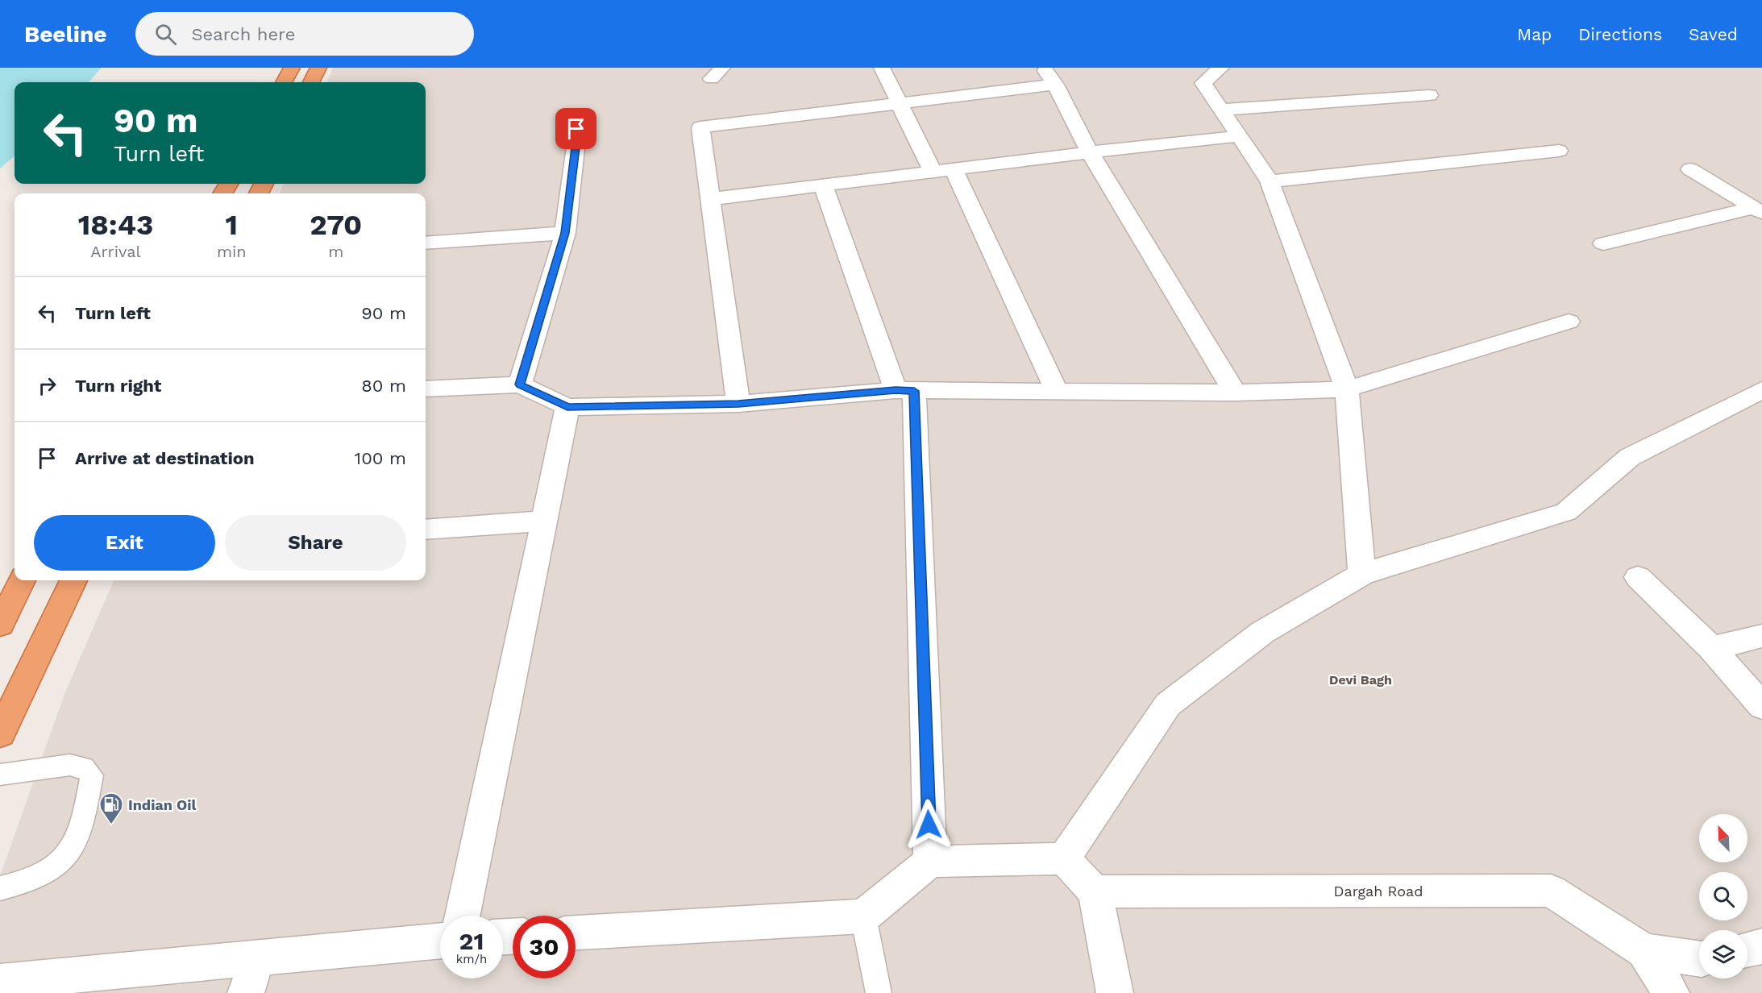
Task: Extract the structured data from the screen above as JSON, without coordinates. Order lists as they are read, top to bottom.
{
  "streets": {
    "street": ["Dargah Road"]
  },
  "districts": ["Devi Bagh"],
  "places": {
    "fuel station": ["Indian Oil"]
  },
  "north": "top left",
  "page": {
    "header": "Beeline",
    "search": "Search here",
    "nav": ["Map", "Directions", "Saved"],
    "turn": ["90 m", "Turn left"],
    "eta": [
      "18:43",
      "Arrival",
      "1",
      "min",
      "270",
      "m"
    ],
    "list": [
      {
        "name": "Turn left",
        "value": "90 m"
      },
      {
        "name": "Turn right",
        "value": "80 m"
      },
      {
        "name": "Arrive at destination",
        "value": "100 m"
      }
    ],
    "buttons": ["Exit", "Share"],
    "speed": "21 km/h",
    "limit": "30"
  }
}
